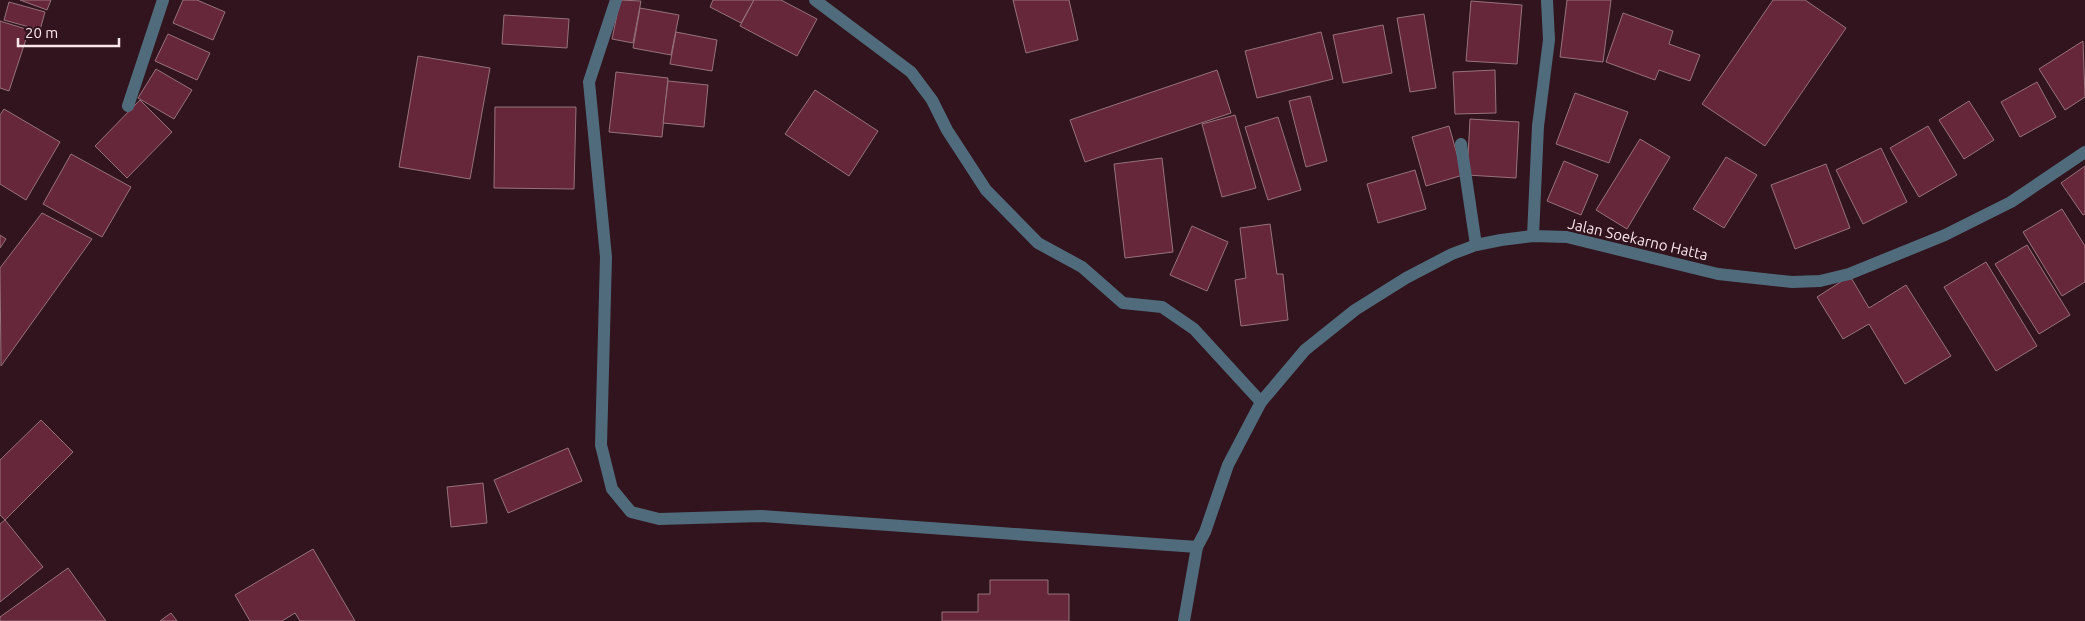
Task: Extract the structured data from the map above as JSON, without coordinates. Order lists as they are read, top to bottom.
{
  "streets": {
    "street": ["Jalan Soekarno Hatta"]
  },
  "scale_bar": "20 m"
}
